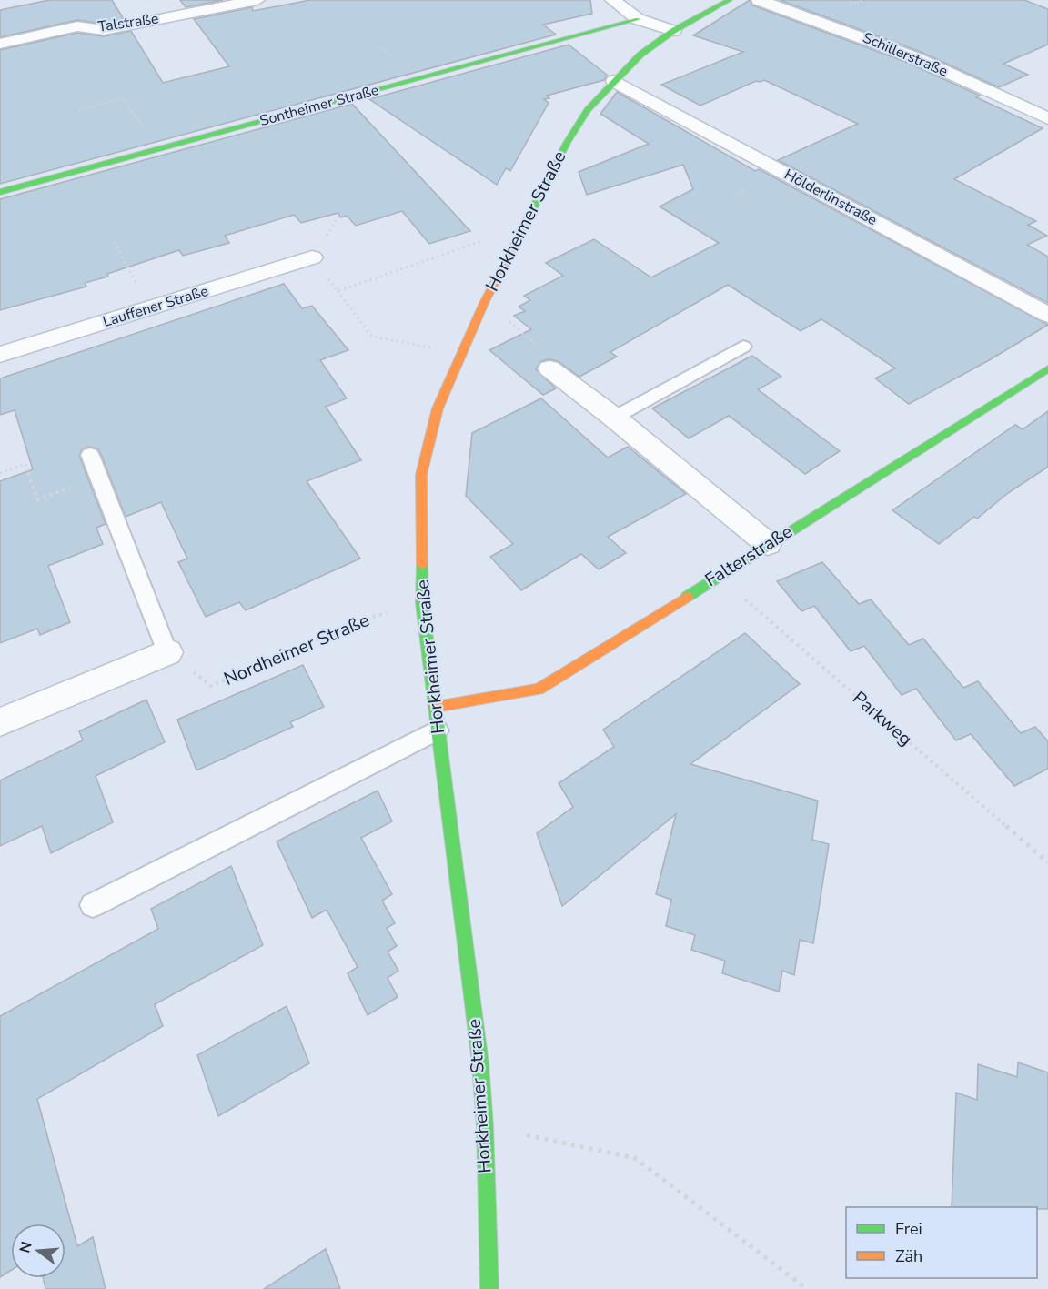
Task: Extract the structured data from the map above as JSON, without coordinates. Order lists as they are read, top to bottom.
{
  "streets": {
    "main road": ["Sontheimer Straße", "Horkheimer Straße", "Falterstraße"],
    "street": [
      "Talstraße",
      "Schillerstraße",
      "Hölderlinstraße",
      "Lauffener Straße"
    ],
    "path": ["Nordheimer Straße", "Parkweg"]
  },
  "crossings": [
    ["Hölderlinstraße", "Horkheimer Straße"],
    ["Horkheimer Straße", "Falterstraße"],
    ["Horkheimer Straße", "Nordheimer Straße"],
    ["Falterstraße", "Parkweg"]
  ],
  "legend": ["Frei", "Zäh"],
  "north": "left"
}
